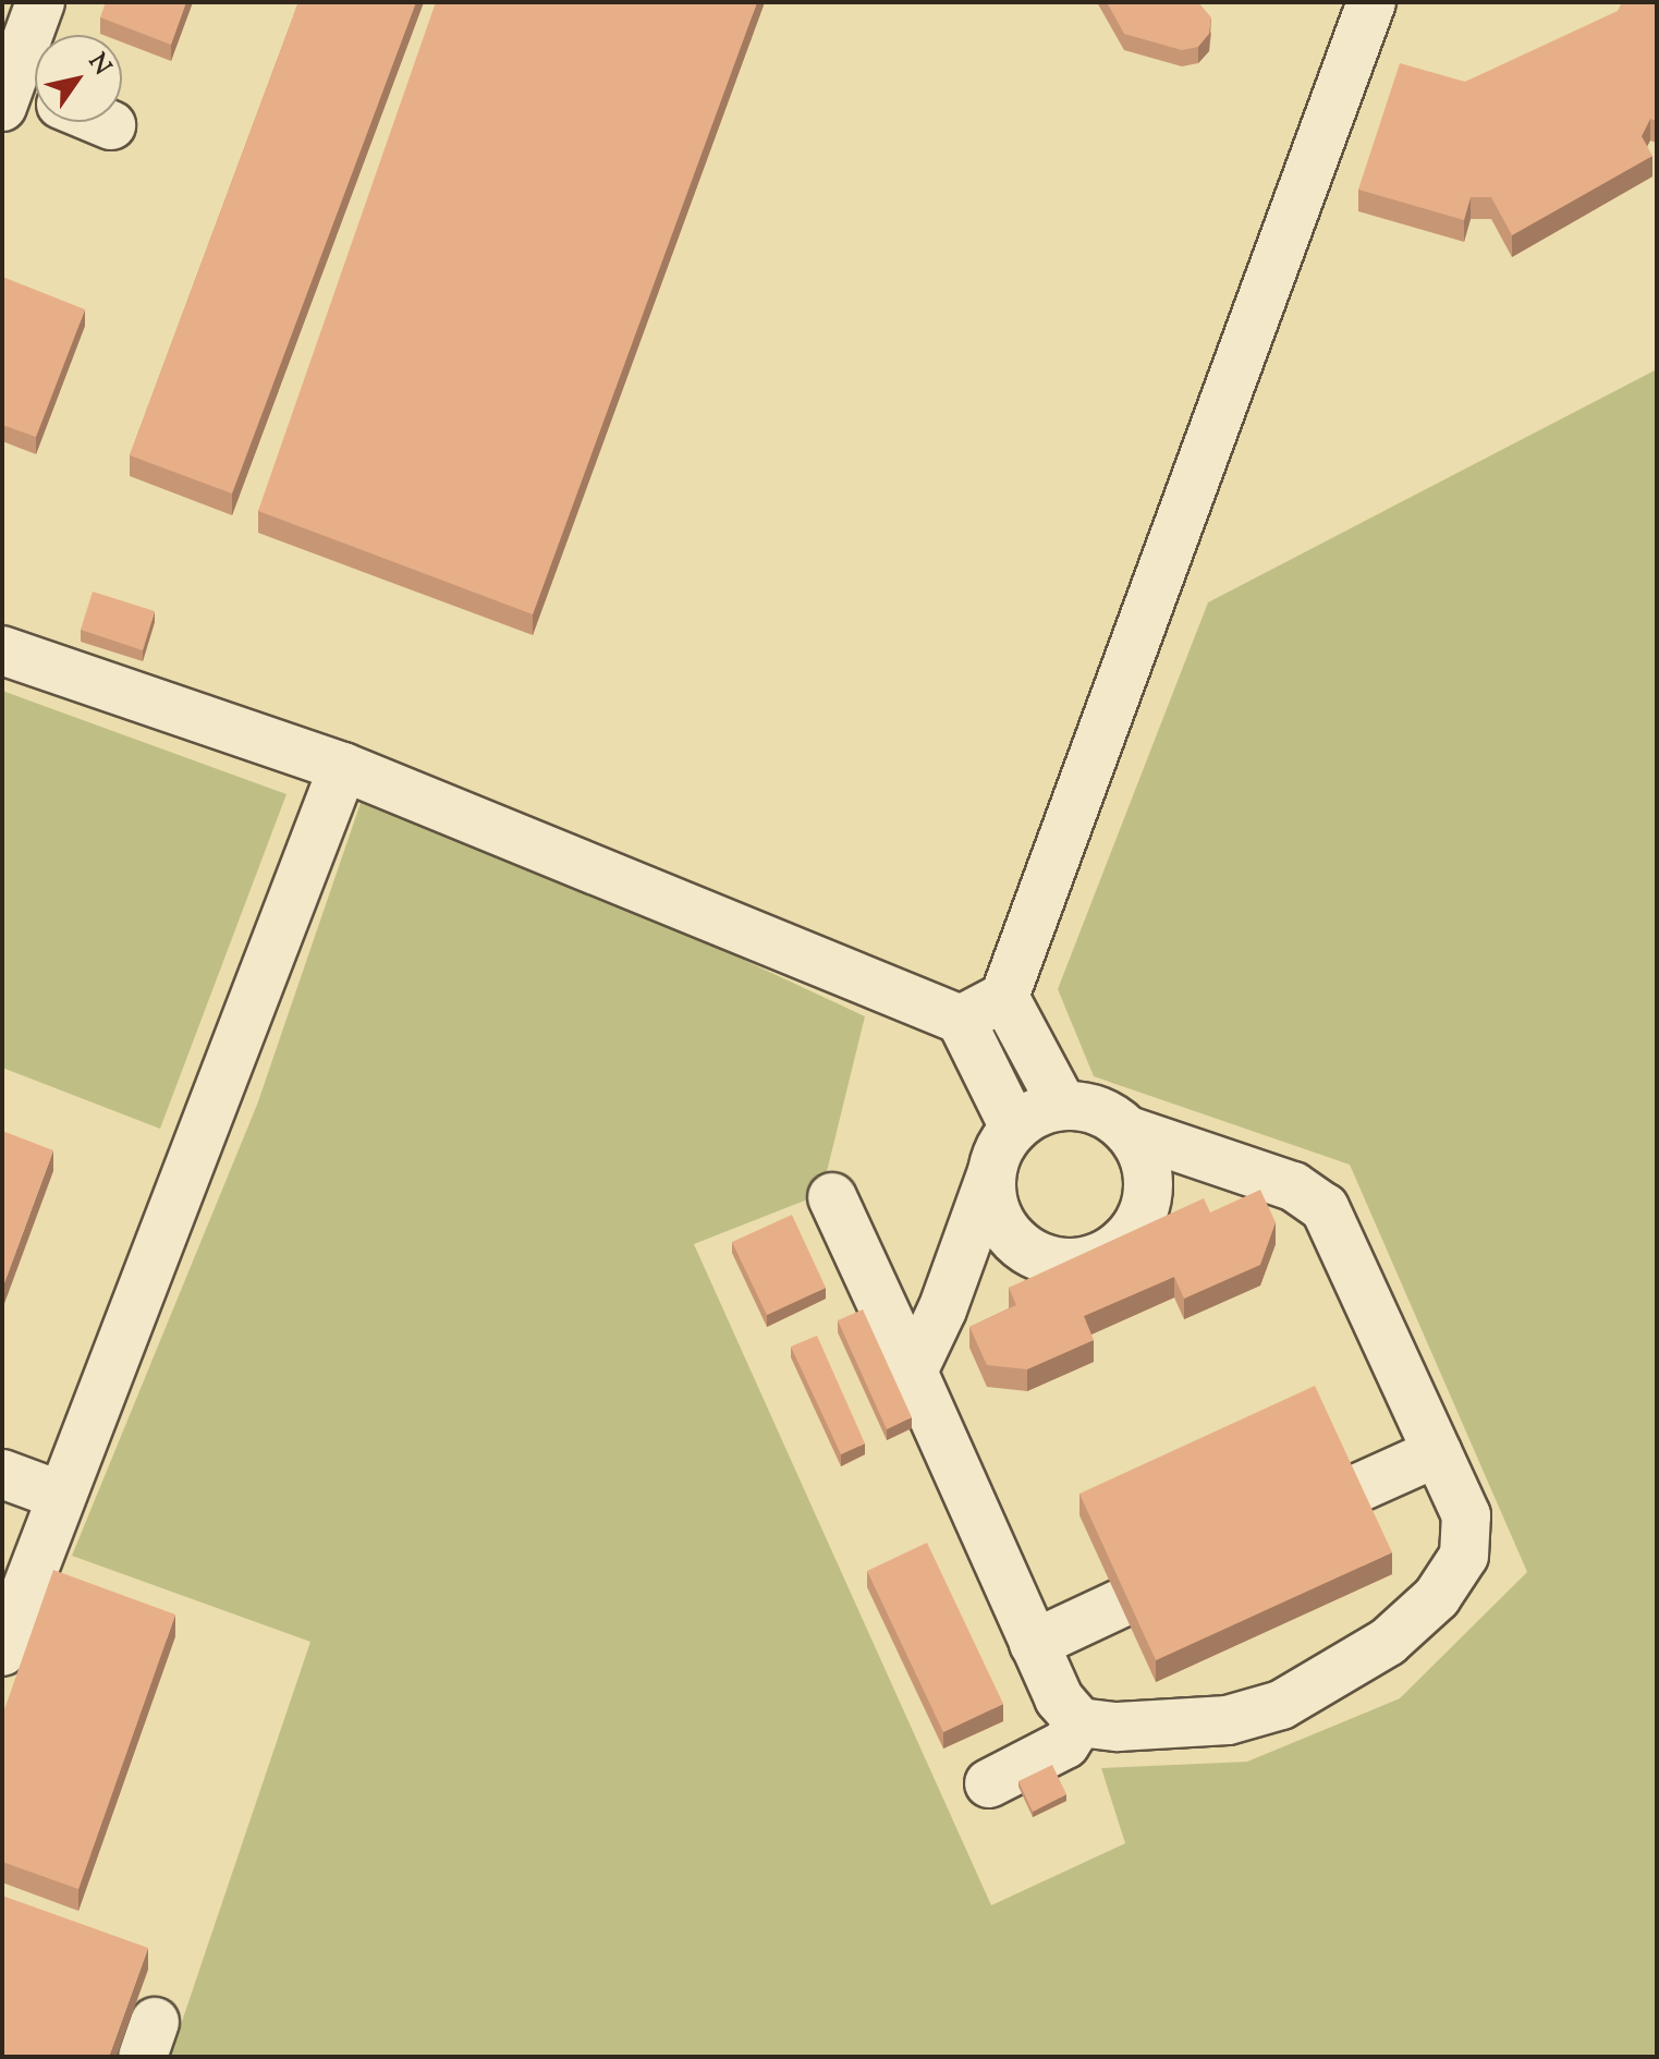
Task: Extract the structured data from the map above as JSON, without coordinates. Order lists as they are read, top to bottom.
{
  "north": "top right"
}
